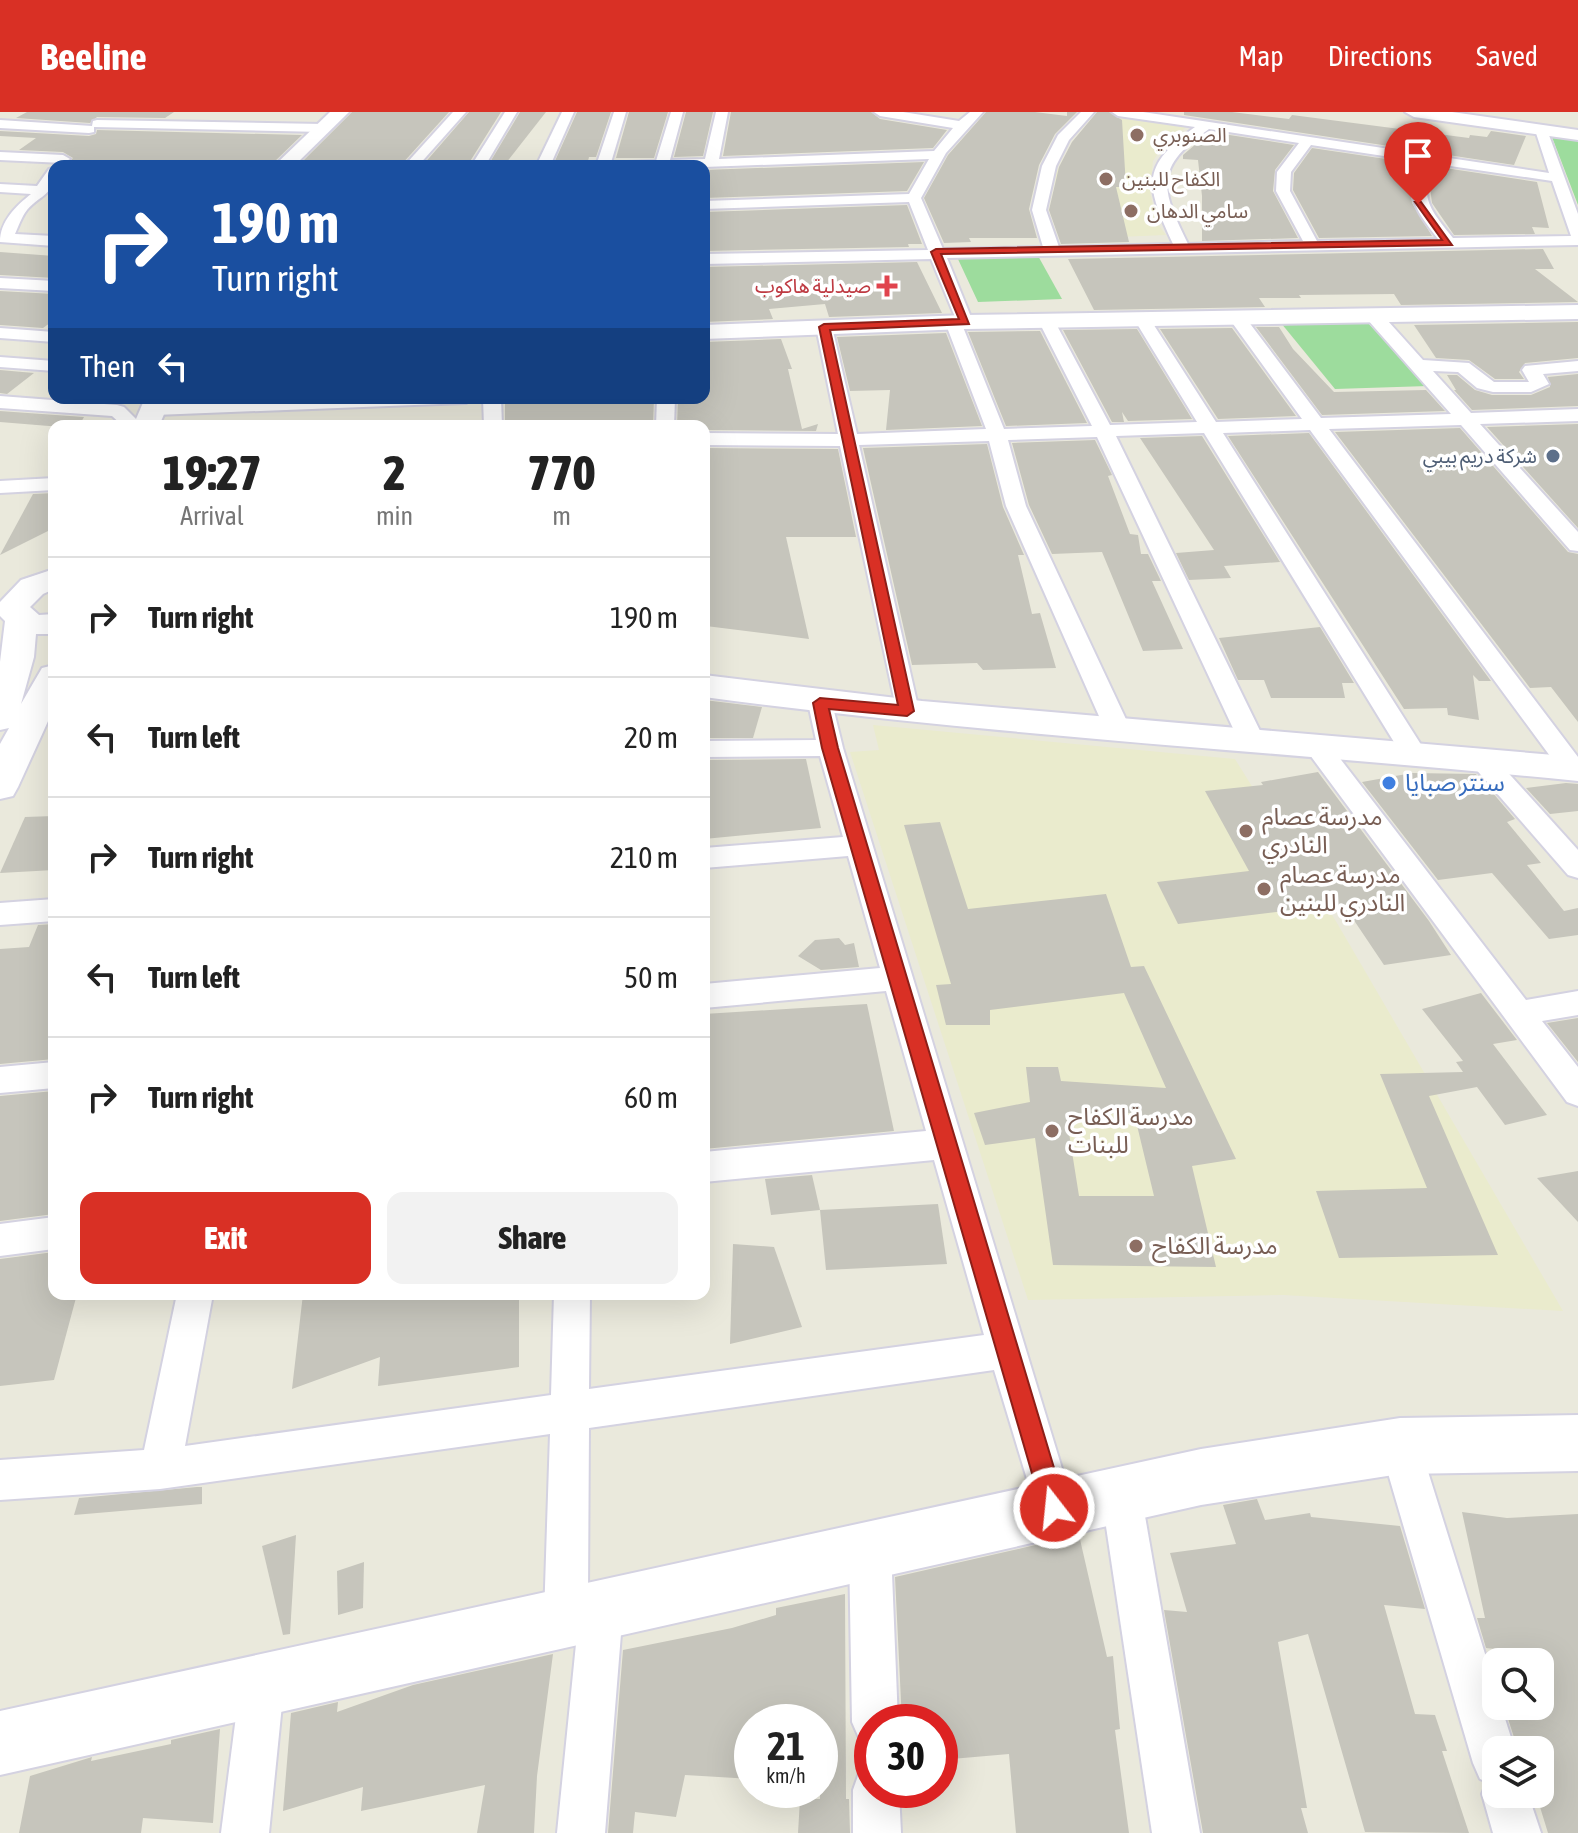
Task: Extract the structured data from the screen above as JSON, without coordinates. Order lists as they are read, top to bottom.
{
  "places": {
    "other": [
      "الصنوبري",
      "الكفاح للبنين",
      "سامي الدهان",
      "شركة دريم بيبي",
      "سنتر صبايا",
      "مدرسة عصام النادري",
      "مدرسة عصام النادري للبنين",
      "مدرسة الكفاح للبنات",
      "مدرسة الكفاح"
    ],
    "health": ["صيدلية هاكوب"]
  },
  "page": {
    "header": "Beeline",
    "nav": ["Map", "Directions", "Saved"],
    "turn": ["190 m", "Turn right"],
    "then": "Then",
    "eta": [
      "19:27",
      "Arrival",
      "2",
      "min",
      "770",
      "m"
    ],
    "list": [
      {
        "name": "Turn right",
        "value": "190 m"
      },
      {
        "name": "Turn left",
        "value": "20 m"
      },
      {
        "name": "Turn right",
        "value": "210 m"
      },
      {
        "name": "Turn left",
        "value": "50 m"
      },
      {
        "name": "Turn right",
        "value": "60 m"
      }
    ],
    "buttons": ["Exit", "Share"],
    "speed": "21 km/h",
    "limit": "30"
  }
}
